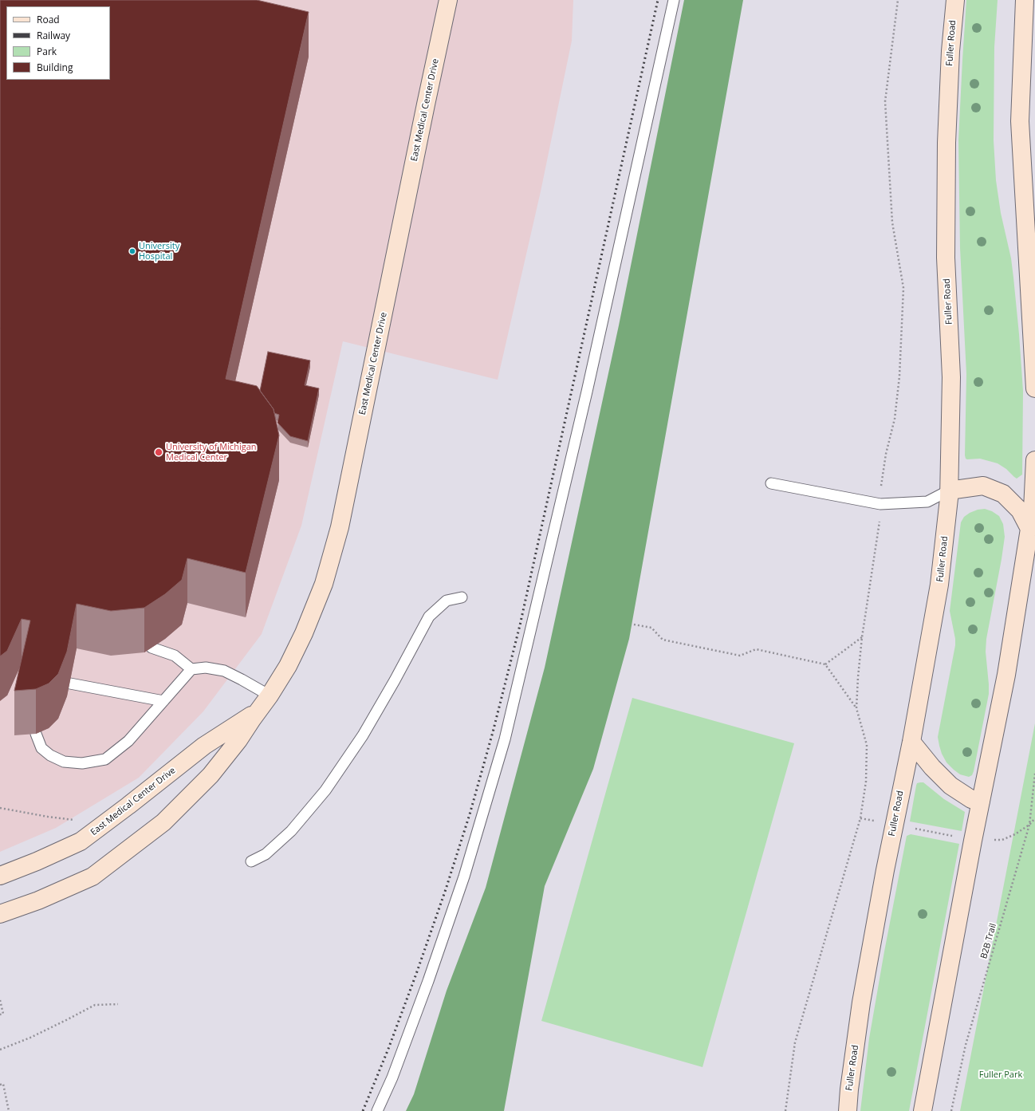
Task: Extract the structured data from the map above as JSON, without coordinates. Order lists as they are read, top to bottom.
{
  "streets": {
    "main road": ["Fuller Road", "East Medical Center Drive"],
    "path": ["B2B Trail"]
  },
  "parks": ["Fuller Park"],
  "places": ["University Hospital", "University of Michigan Medical Center"],
  "legend": [
    "Road",
    "Railway",
    "Park",
    "Building"
  ]
}
